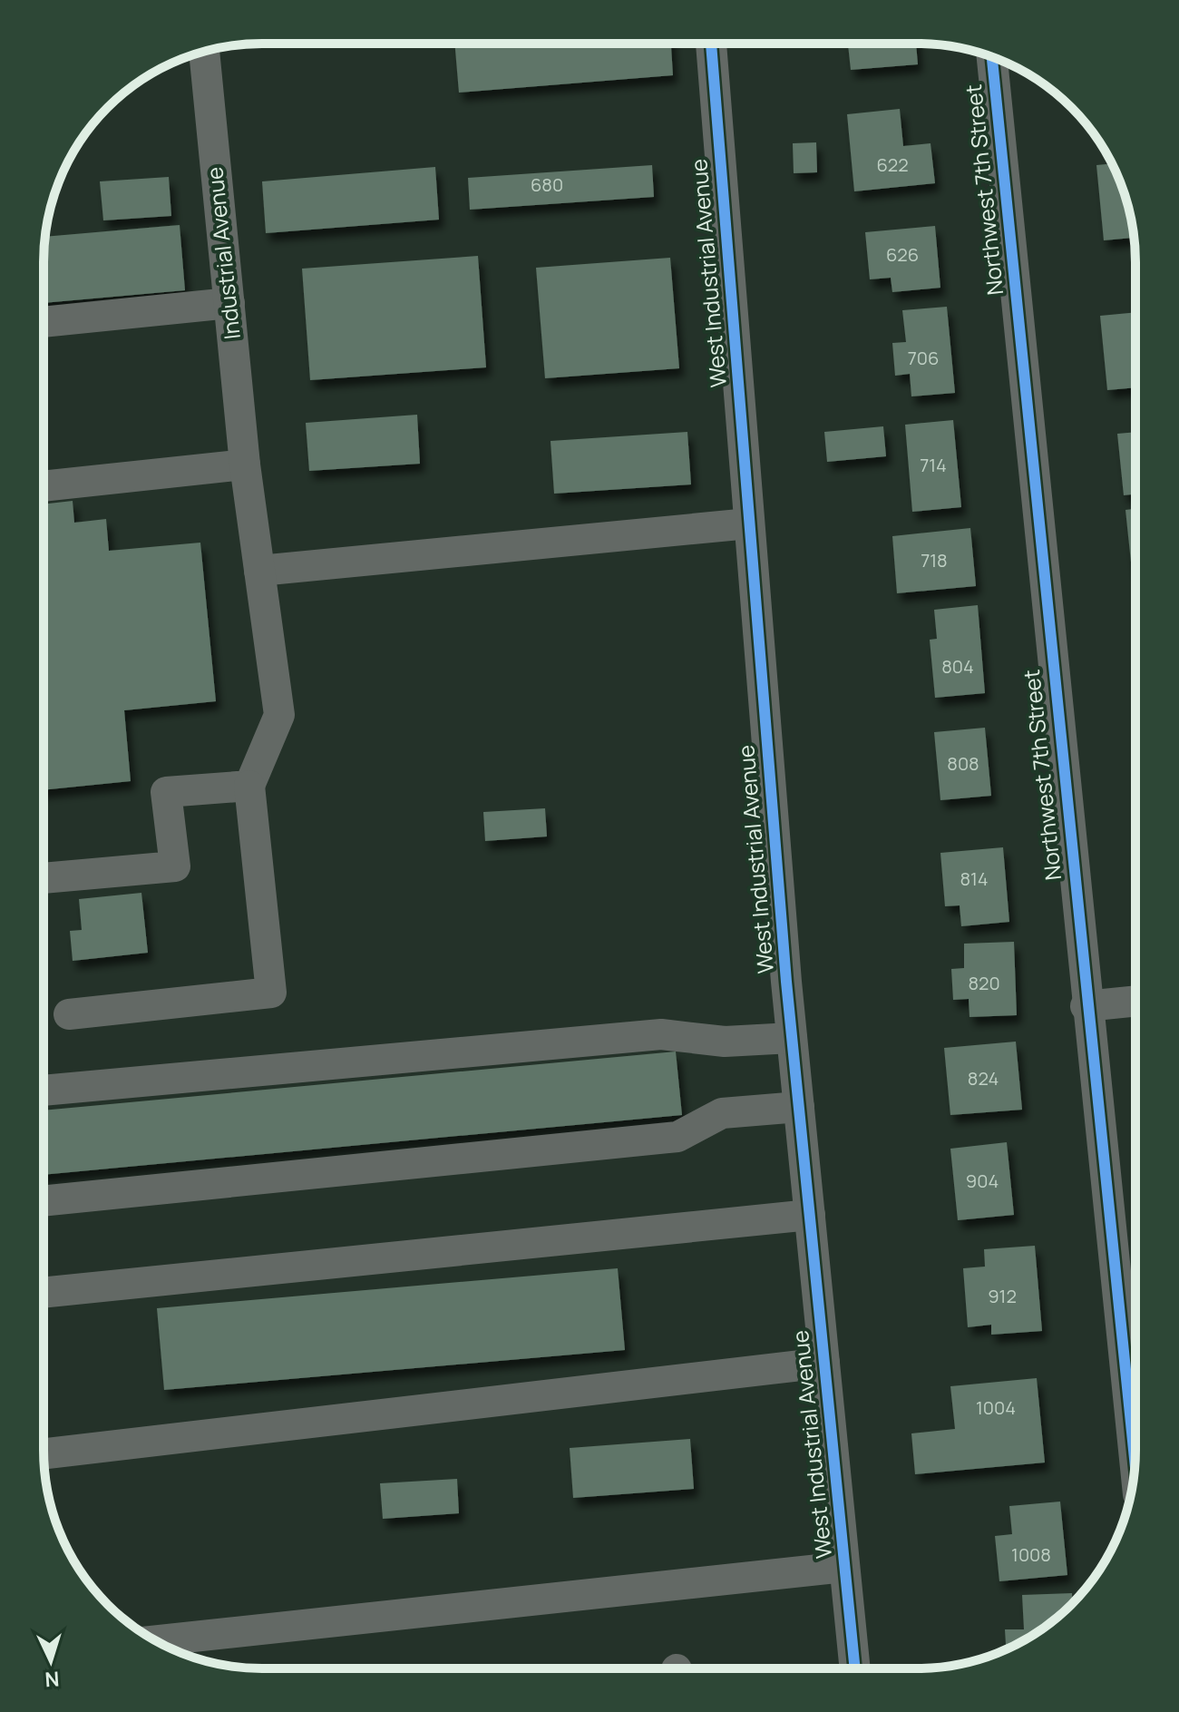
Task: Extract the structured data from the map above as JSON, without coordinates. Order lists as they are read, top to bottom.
{
  "streets": {
    "street": ["Northwest 7th Street", "Industrial Avenue", "West Industrial Avenue"]
  },
  "house_numbers": [
    "622",
    "680",
    "626",
    "706",
    "714",
    "718",
    "804",
    "808",
    "814",
    "820",
    "824",
    "904",
    "912",
    "1004",
    "1008"
  ],
  "north": "bottom"
}
